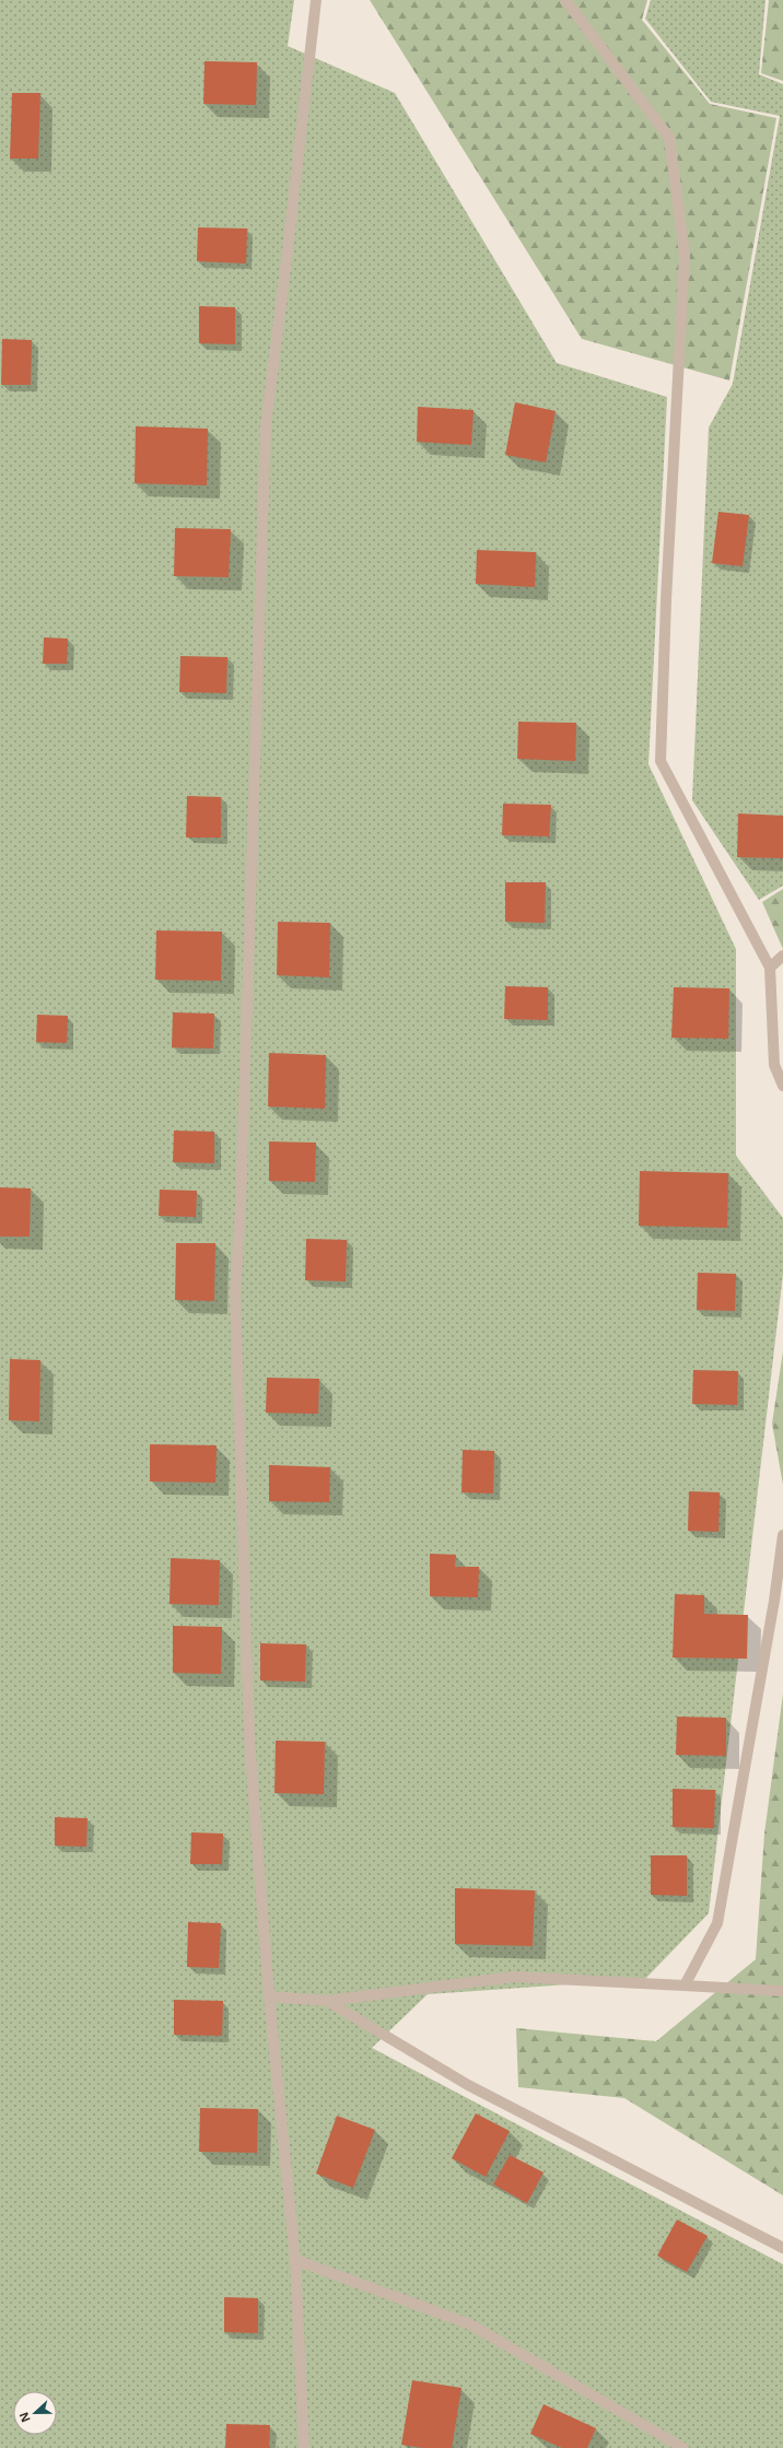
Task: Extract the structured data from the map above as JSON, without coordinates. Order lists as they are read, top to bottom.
{
  "north": "left"
}
